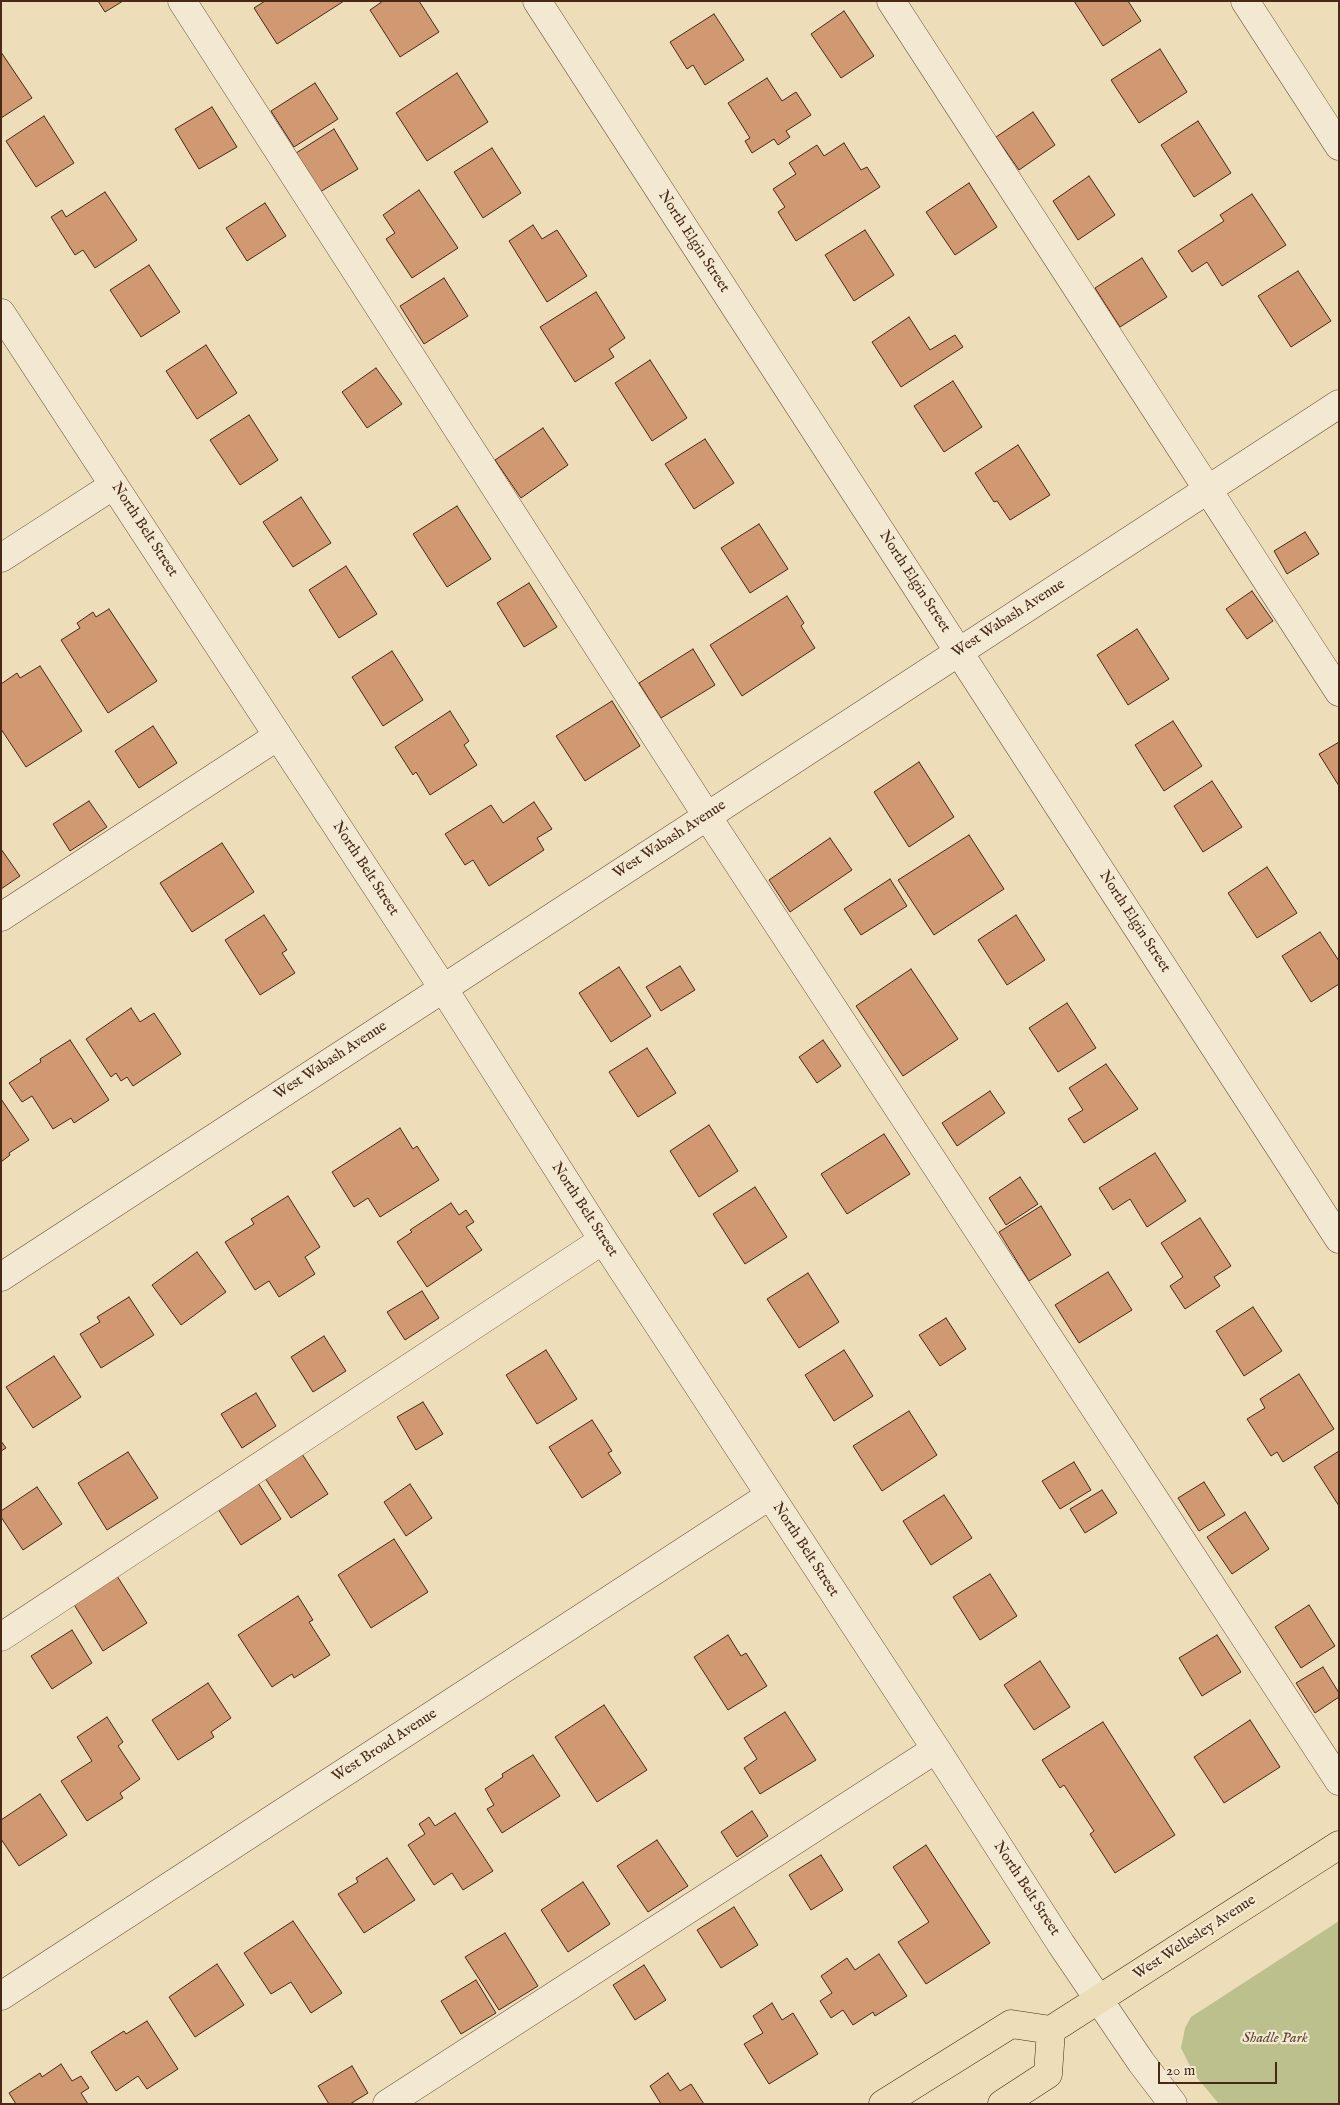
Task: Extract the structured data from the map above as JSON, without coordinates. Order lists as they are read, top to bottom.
{
  "streets": {
    "main road": ["West Wellesley Avenue"],
    "street": [
      "North Elgin Street",
      "North Belt Street",
      "West Wabash Avenue",
      "West Broad Avenue"
    ]
  },
  "crossings": [
    ["North Elgin Street", "West Wabash Avenue"],
    ["North Belt Street", "West Wabash Avenue"],
    ["North Belt Street", "West Broad Avenue"],
    ["North Belt Street", "West Wellesley Avenue"]
  ],
  "parks": ["Shadle Park"],
  "scale_bar": "20 m"
}
